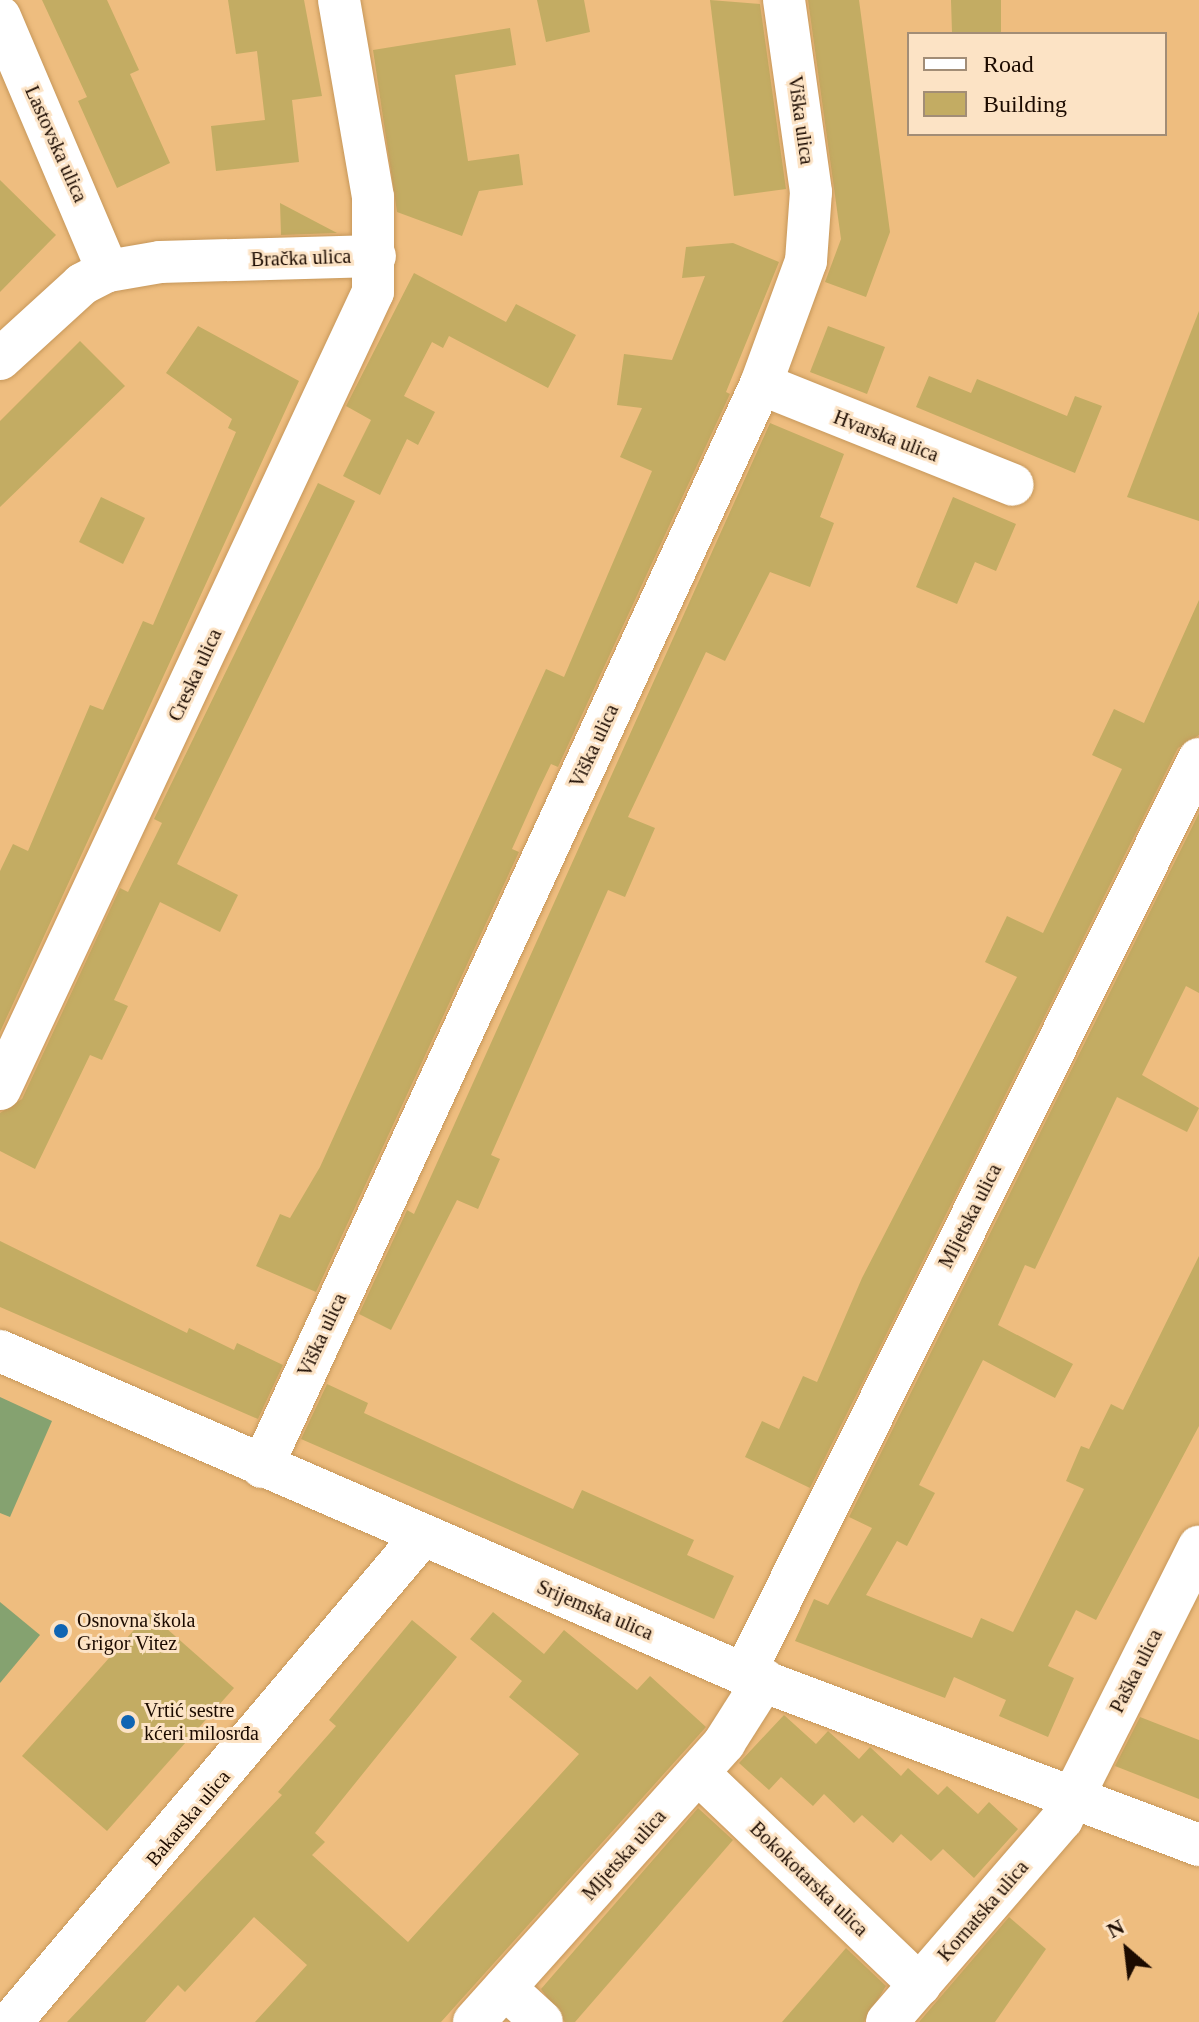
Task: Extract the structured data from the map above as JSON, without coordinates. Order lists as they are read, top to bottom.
{
  "streets": {
    "street": [
      "Viška ulica",
      "Lastovska ulica",
      "Bračka ulica",
      "Hvarska ulica",
      "Creska ulica",
      "Mljetska ulica",
      "Srijemska ulica",
      "Paška ulica",
      "Bakarska ulica",
      "Bokokotarska ulica",
      "Kornatska ulica"
    ]
  },
  "crossings": [
    ["Viška ulica", "Hvarska ulica"],
    ["Viška ulica", "Srijemska ulica"],
    ["Lastovska ulica", "Bračka ulica"],
    ["Bračka ulica", "Creska ulica"],
    ["Mljetska ulica", "Srijemska ulica"],
    ["Mljetska ulica", "Bokokotarska ulica"],
    ["Srijemska ulica", "Paška ulica"],
    ["Srijemska ulica", "Bakarska ulica"],
    ["Srijemska ulica", "Kornatska ulica"],
    ["Paška ulica", "Kornatska ulica"],
    ["Bokokotarska ulica", "Kornatska ulica"]
  ],
  "places": ["Osnovna škola Grigor Vitez", "Vrtić sestre kćeri milosrđa"],
  "legend": ["Road", "Building"],
  "north": "top left"
}
